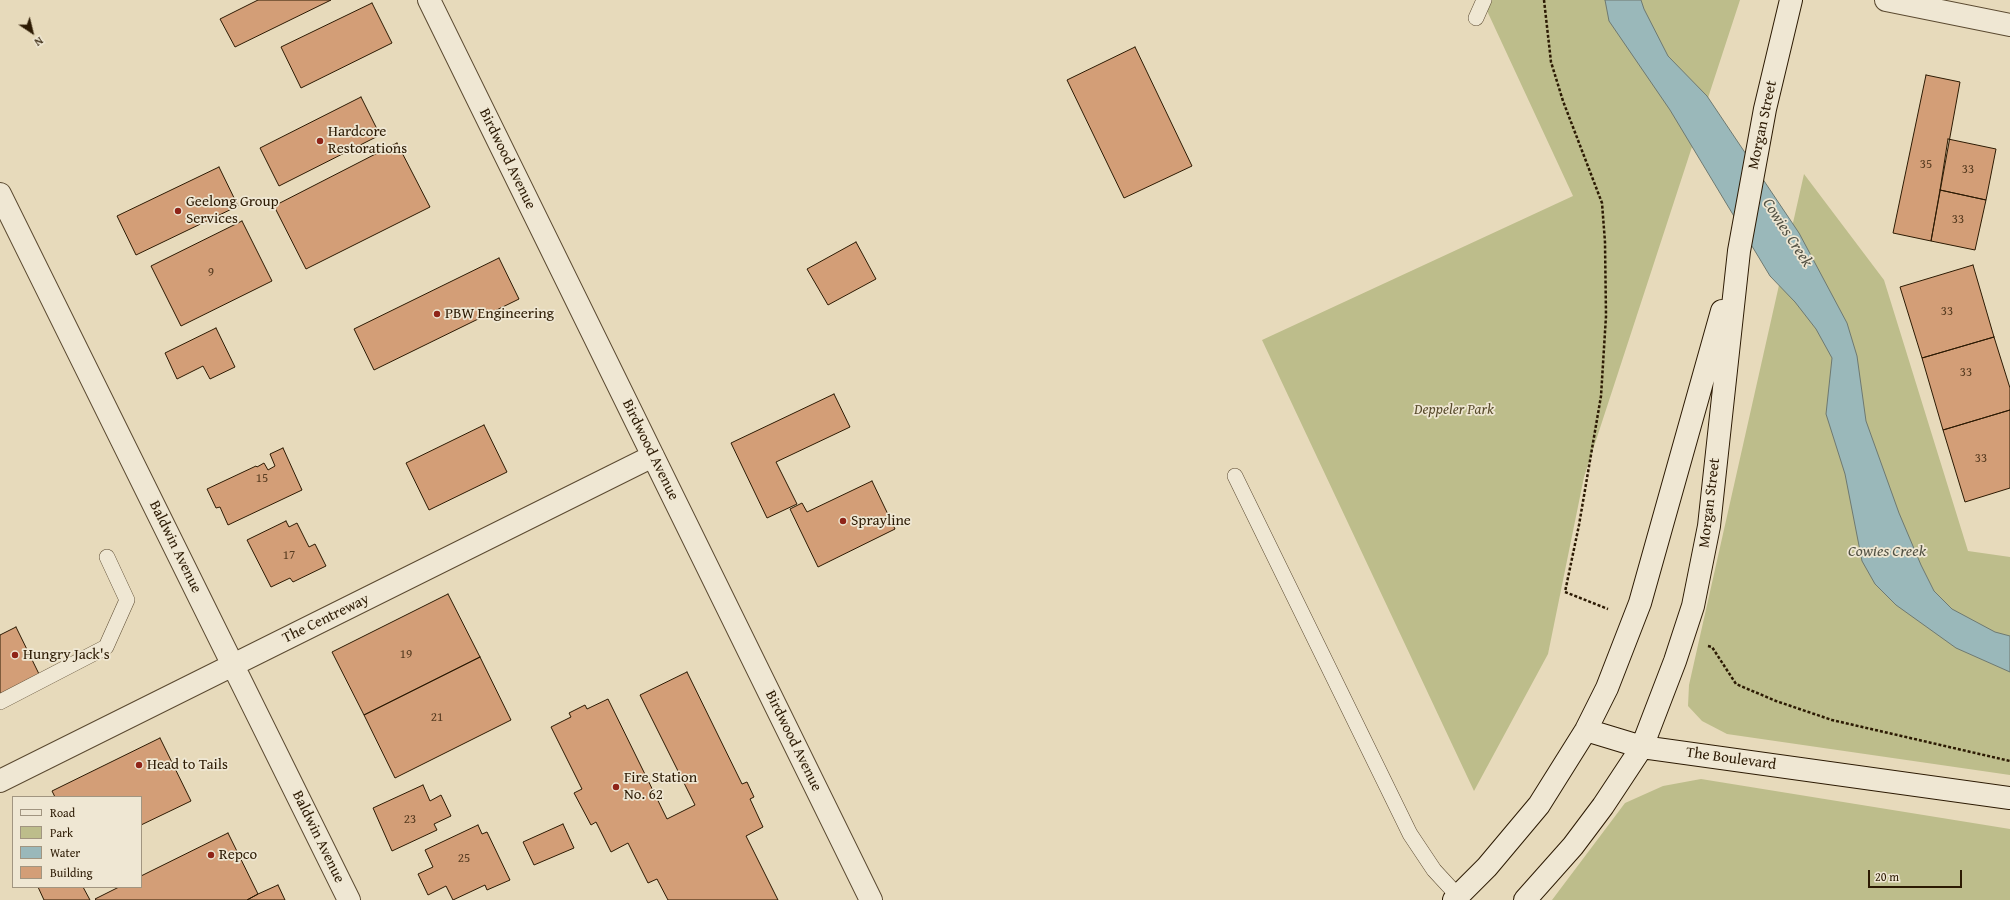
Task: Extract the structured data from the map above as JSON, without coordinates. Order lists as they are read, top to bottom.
{
  "streets": {
    "street": [
      "Morgan Street",
      "Birdwood Avenue",
      "Baldwin Avenue",
      "The Centreway",
      "The Boulevard"
    ]
  },
  "crossings": [
    ["Morgan Street", "The Boulevard"],
    ["Birdwood Avenue", "The Centreway"],
    ["Baldwin Avenue", "The Centreway"]
  ],
  "water": ["Cowies Creek"],
  "parks": ["Deppeler Park"],
  "places": [
    "Hardcore Restorations",
    "Geelong Group Services",
    "PBW Engineering",
    "Sprayline",
    "Hungry Jack's",
    "Head to Tails",
    "Fire Station No. 62",
    "Repco"
  ],
  "house_numbers": [
    "35",
    "33",
    "33",
    "9",
    "33",
    "33",
    "33",
    "15",
    "17",
    "19",
    "21",
    "23",
    "25"
  ],
  "legend": [
    "Road",
    "Park",
    "Water",
    "Building"
  ],
  "scale_bar": "20 m",
  "north": "bottom right"
}
